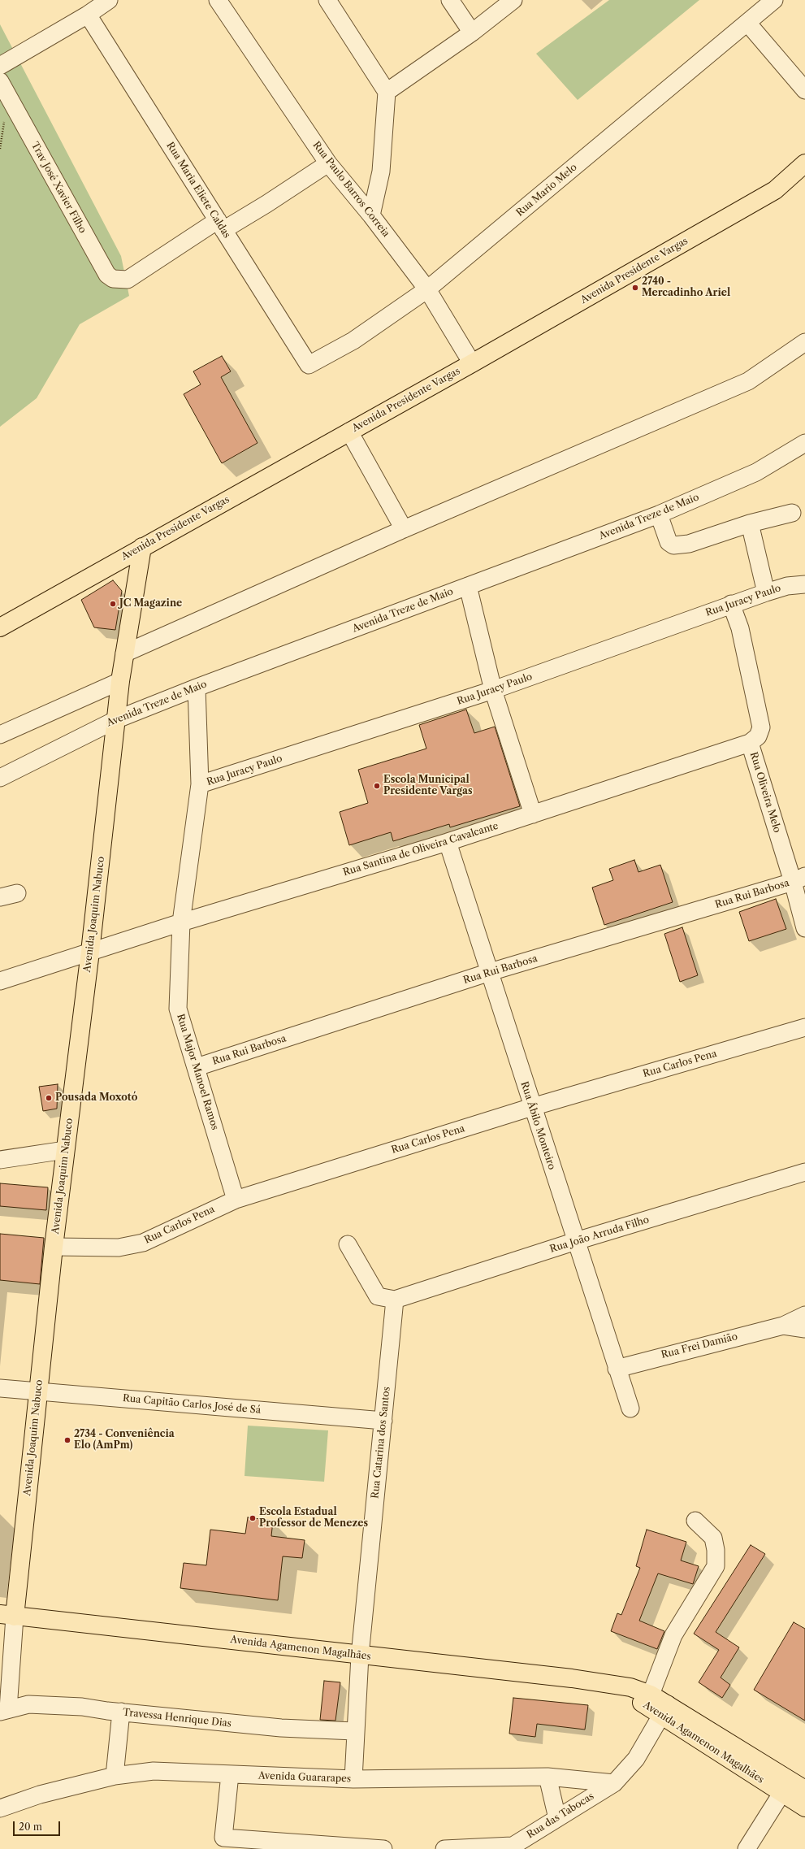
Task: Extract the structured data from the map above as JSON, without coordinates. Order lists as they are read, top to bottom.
{
  "streets": {
    "main road": ["Avenida Presidente Vargas", "Avenida Joaquim Nabuco", "Avenida Agamenon Magalhães"],
    "street": [
      "Trav José Xavier Filho",
      "Rua Paulo Barros Correia",
      "Rua Maria Eliete Caldas",
      "Rua Mario Melo",
      "Avenida Treze de Maio",
      "Rua Juracy Paulo",
      "Rua Oliveira Melo",
      "Rua Santina de Oliveira Cavalcante",
      "Rua Rui Barbosa",
      "Rua Carlos Pena",
      "Rua Major Manoel Ramos",
      "Rua Ábilo Monteiro",
      "Rua João Arruda Filho",
      "Rua Frei Damião",
      "Rua Capitão Carlos José de Sá",
      "Rua Catarina dos Santos",
      "Travessa Henrique Dias",
      "Avenida Guararapes",
      "Rua das Tabocas"
    ]
  },
  "crossings": [
    ["Trav José Xavier Filho", "Rua Maria Eliete Caldas"],
    ["Rua Paulo Barros Correia", "Rua Mario Melo"],
    ["Rua Paulo Barros Correia", "Avenida Presidente Vargas"],
    ["Rua Maria Eliete Caldas", "Rua Mario Melo"],
    ["Avenida Presidente Vargas", "Avenida Joaquim Nabuco"],
    ["Avenida Treze de Maio", "Avenida Joaquim Nabuco"],
    ["Avenida Treze de Maio", "Rua Major Manoel Ramos"],
    ["Rua Juracy Paulo", "Rua Oliveira Melo"],
    ["Rua Juracy Paulo", "Rua Major Manoel Ramos"],
    ["Rua Oliveira Melo", "Rua Santina de Oliveira Cavalcante"],
    ["Rua Oliveira Melo", "Rua Rui Barbosa"],
    ["Rua Santina de Oliveira Cavalcante", "Avenida Joaquim Nabuco"],
    ["Rua Santina de Oliveira Cavalcante", "Rua Major Manoel Ramos"],
    ["Rua Santina de Oliveira Cavalcante", "Rua Ábilo Monteiro"],
    ["Rua Rui Barbosa", "Rua Major Manoel Ramos"],
    ["Rua Rui Barbosa", "Rua Ábilo Monteiro"],
    ["Avenida Joaquim Nabuco", "Rua Carlos Pena"],
    ["Avenida Joaquim Nabuco", "Rua Capitão Carlos José de Sá"],
    ["Avenida Joaquim Nabuco", "Avenida Agamenon Magalhães"],
    ["Avenida Joaquim Nabuco", "Travessa Henrique Dias"],
    ["Rua Carlos Pena", "Rua Major Manoel Ramos"],
    ["Rua Carlos Pena", "Rua Ábilo Monteiro"],
    ["Rua Ábilo Monteiro", "Rua João Arruda Filho"],
    ["Rua Ábilo Monteiro", "Rua Frei Damião"],
    ["Rua João Arruda Filho", "Rua Catarina dos Santos"],
    ["Rua Capitão Carlos José de Sá", "Rua Catarina dos Santos"],
    ["Rua Catarina dos Santos", "Avenida Agamenon Magalhães"],
    ["Rua Catarina dos Santos", "Travessa Henrique Dias"],
    ["Rua Catarina dos Santos", "Avenida Guararapes"],
    ["Avenida Agamenon Magalhães", "Rua das Tabocas"],
    ["Avenida Guararapes", "Rua das Tabocas"]
  ],
  "places": [
    "2740 - Mercadinho Ariel",
    "JC Magazine",
    "Escola Municipal Presidente Vargas",
    "Pousada Moxotó",
    "2734 - Conveniência Elo (AmPm)",
    "Escola Estadual Professor de Menezes"
  ],
  "scale_bar": "20 m"
}
